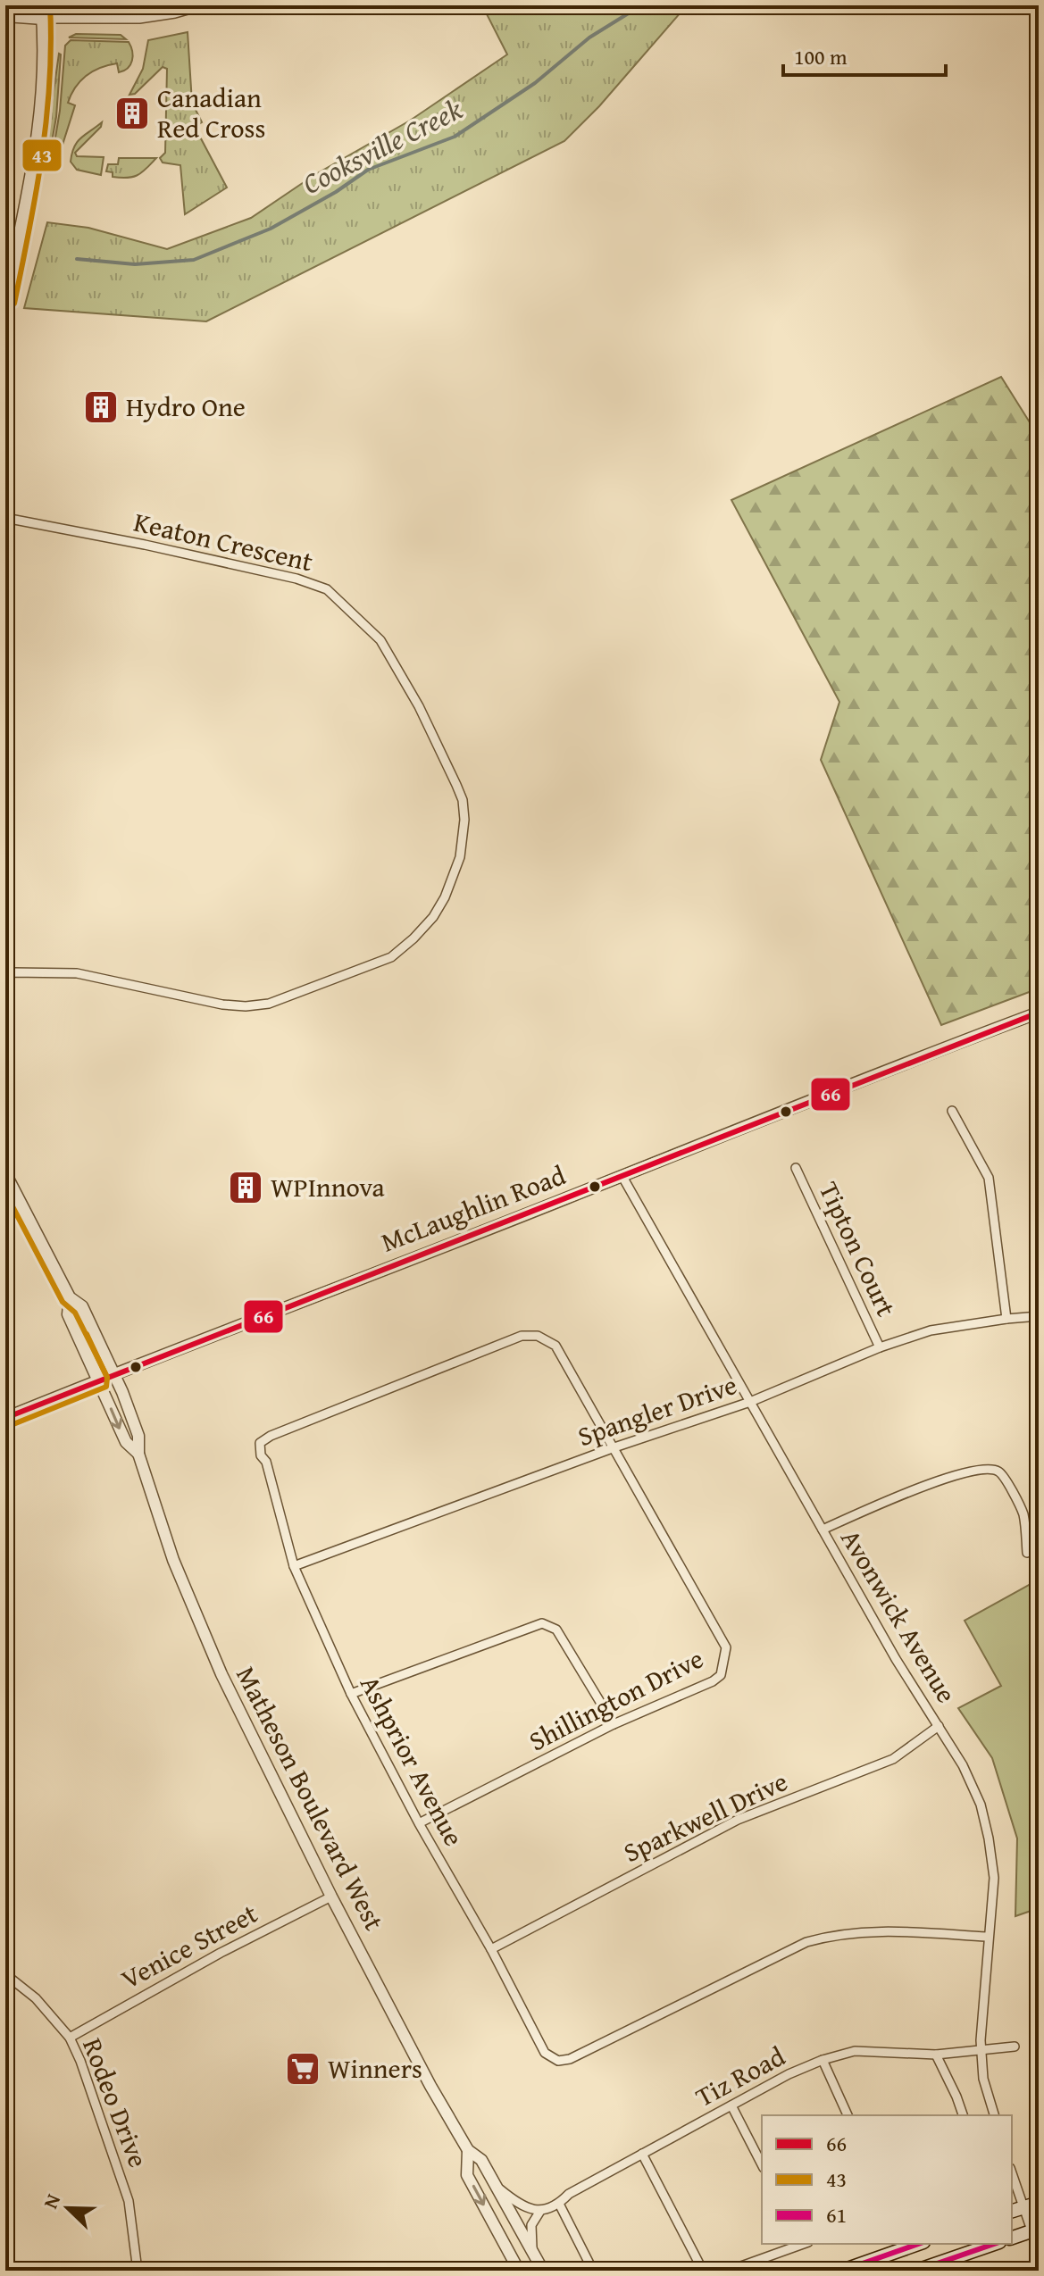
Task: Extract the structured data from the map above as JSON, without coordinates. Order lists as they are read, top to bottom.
{
  "streets": {
    "street": [
      "Keaton Crescent",
      "McLaughlin Road",
      "Tipton Court",
      "Spangler Drive",
      "Avonwick Avenue",
      "Shillington Drive",
      "Ashprior Avenue",
      "Matheson Boulevard West",
      "Sparkwell Drive",
      "Venice Street",
      "Tiz Road",
      "Rodeo Drive"
    ]
  },
  "crossings": [
    ["McLaughlin Road", "Avonwick Avenue"],
    ["McLaughlin Road", "Matheson Boulevard West"],
    ["Tipton Court", "Spangler Drive"],
    ["Spangler Drive", "Avonwick Avenue"],
    ["Spangler Drive", "Shillington Drive"],
    ["Spangler Drive", "Ashprior Avenue"],
    ["Avonwick Avenue", "Ashprior Avenue"],
    ["Avonwick Avenue", "Sparkwell Drive"],
    ["Avonwick Avenue", "Tiz Road"],
    ["Shillington Drive", "Ashprior Avenue"],
    ["Ashprior Avenue", "Sparkwell Drive"],
    ["Matheson Boulevard West", "Venice Street"],
    ["Venice Street", "Rodeo Drive"]
  ],
  "water": ["Cooksville Creek"],
  "places": {
    "building": ["Canadian Red Cross", "Hydro One", "WPInnova"],
    "supermarket": ["Winners"]
  },
  "lines": ["transit line 43", "transit line 66", "transit line 61"],
  "legend": ["66", "43", "61"],
  "scale_bar": "100 m",
  "north": "top left"
}
